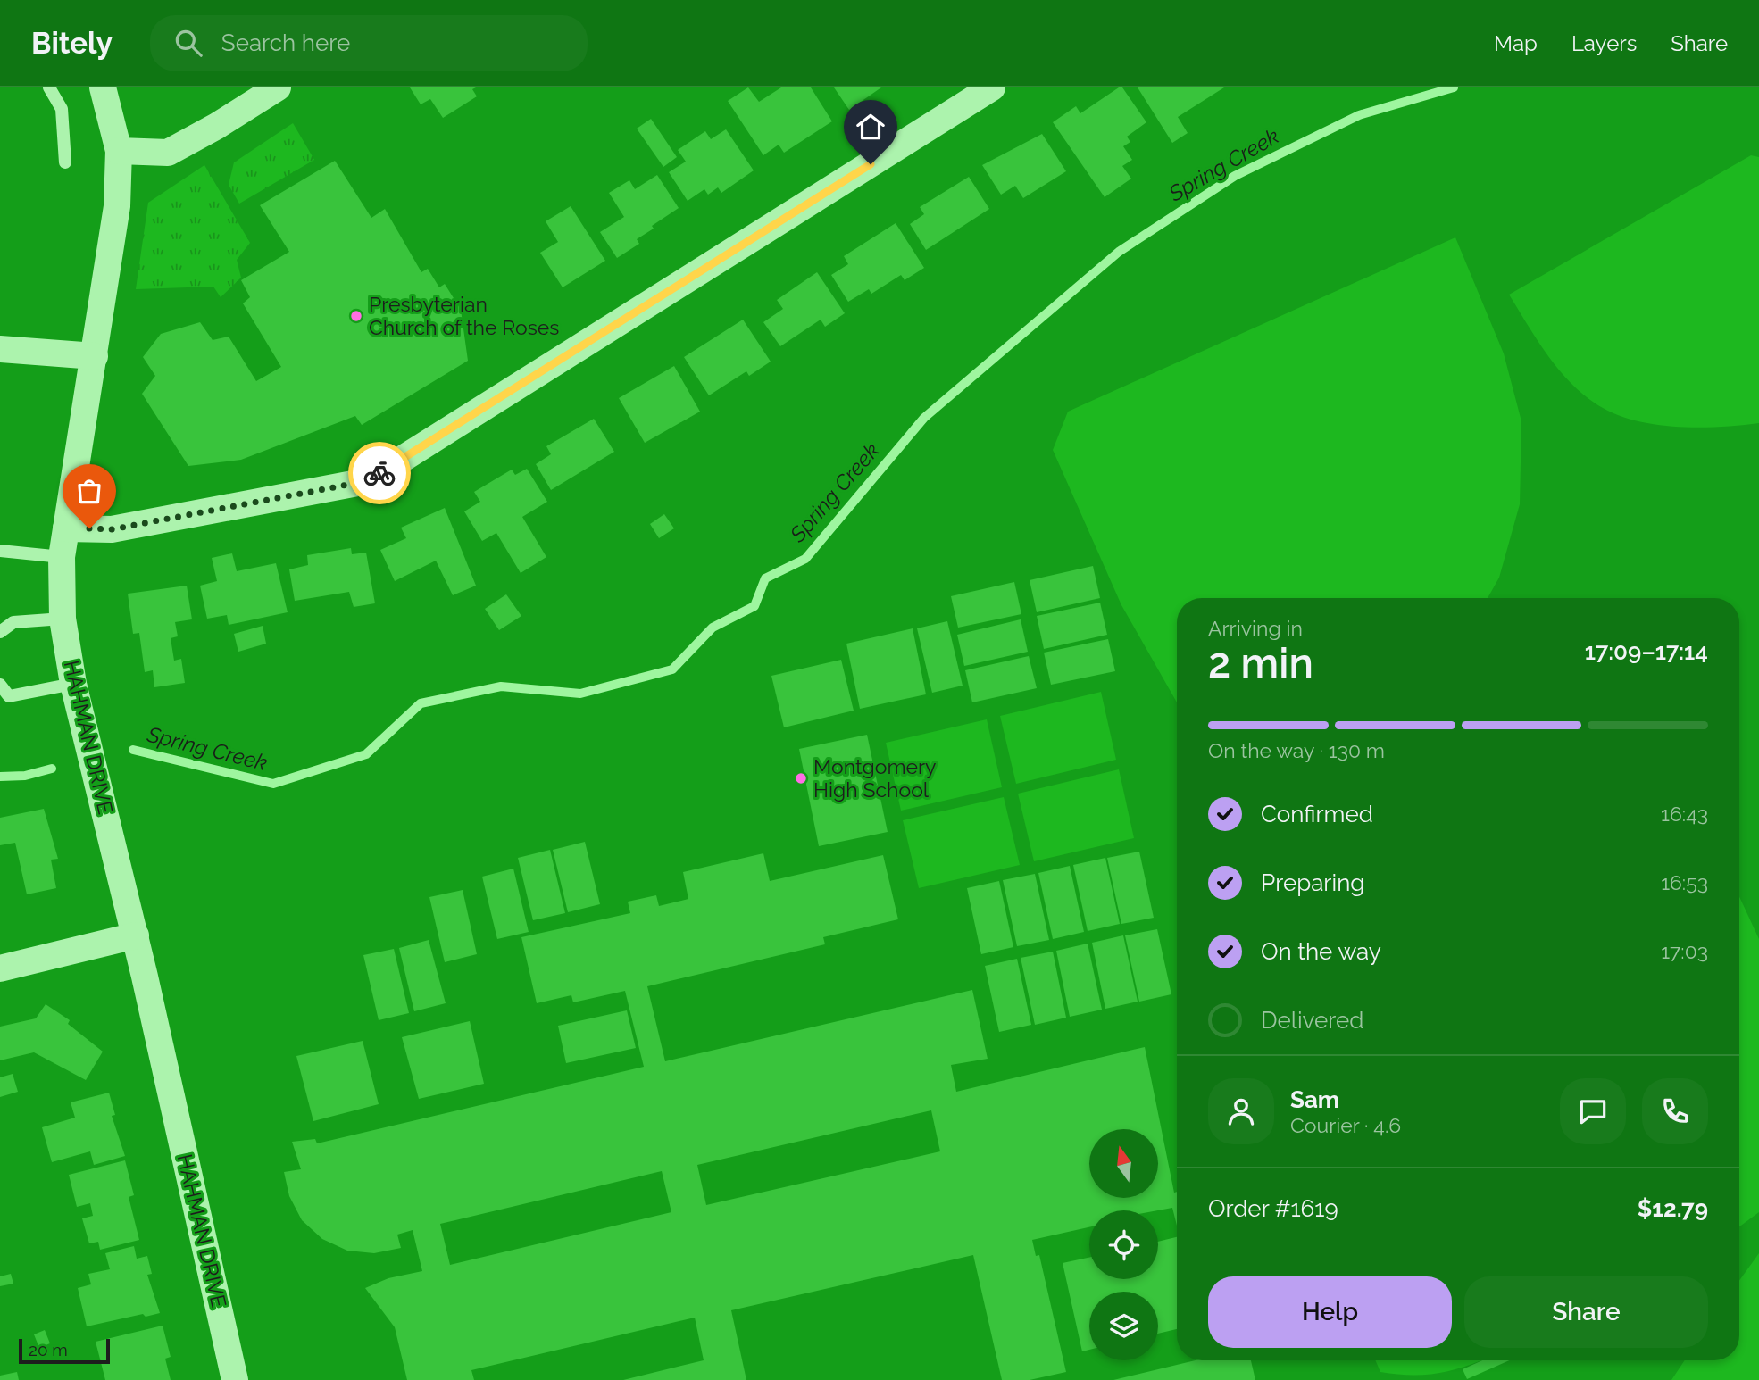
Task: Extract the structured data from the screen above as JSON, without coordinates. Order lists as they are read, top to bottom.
{
  "streets": {
    "street": ["HAHMAN DRIVE"]
  },
  "water": ["Spring Creek"],
  "places": ["Presbyterian Church of the Roses", "Montgomery High School"],
  "scale_bar": "20 m",
  "north": "top",
  "page": {
    "header": "Bitely",
    "search": "Search here",
    "nav": ["Map", "Layers", "Share"],
    "heading": ["2 min", "Arriving in", "17:09–17:14"],
    "panel": [
      "Sam",
      "Courier · 4.6",
      "Order #1619",
      "$12.79"
    ],
    "bar": "On the way · 130 m",
    "list": [
      ["Confirmed", "16:43"],
      ["Preparing", "16:53"],
      ["On the way", "17:03"],
      "Delivered"
    ],
    "buttons": ["Help", "Share"],
    "scale": "20 m"
  }
}
